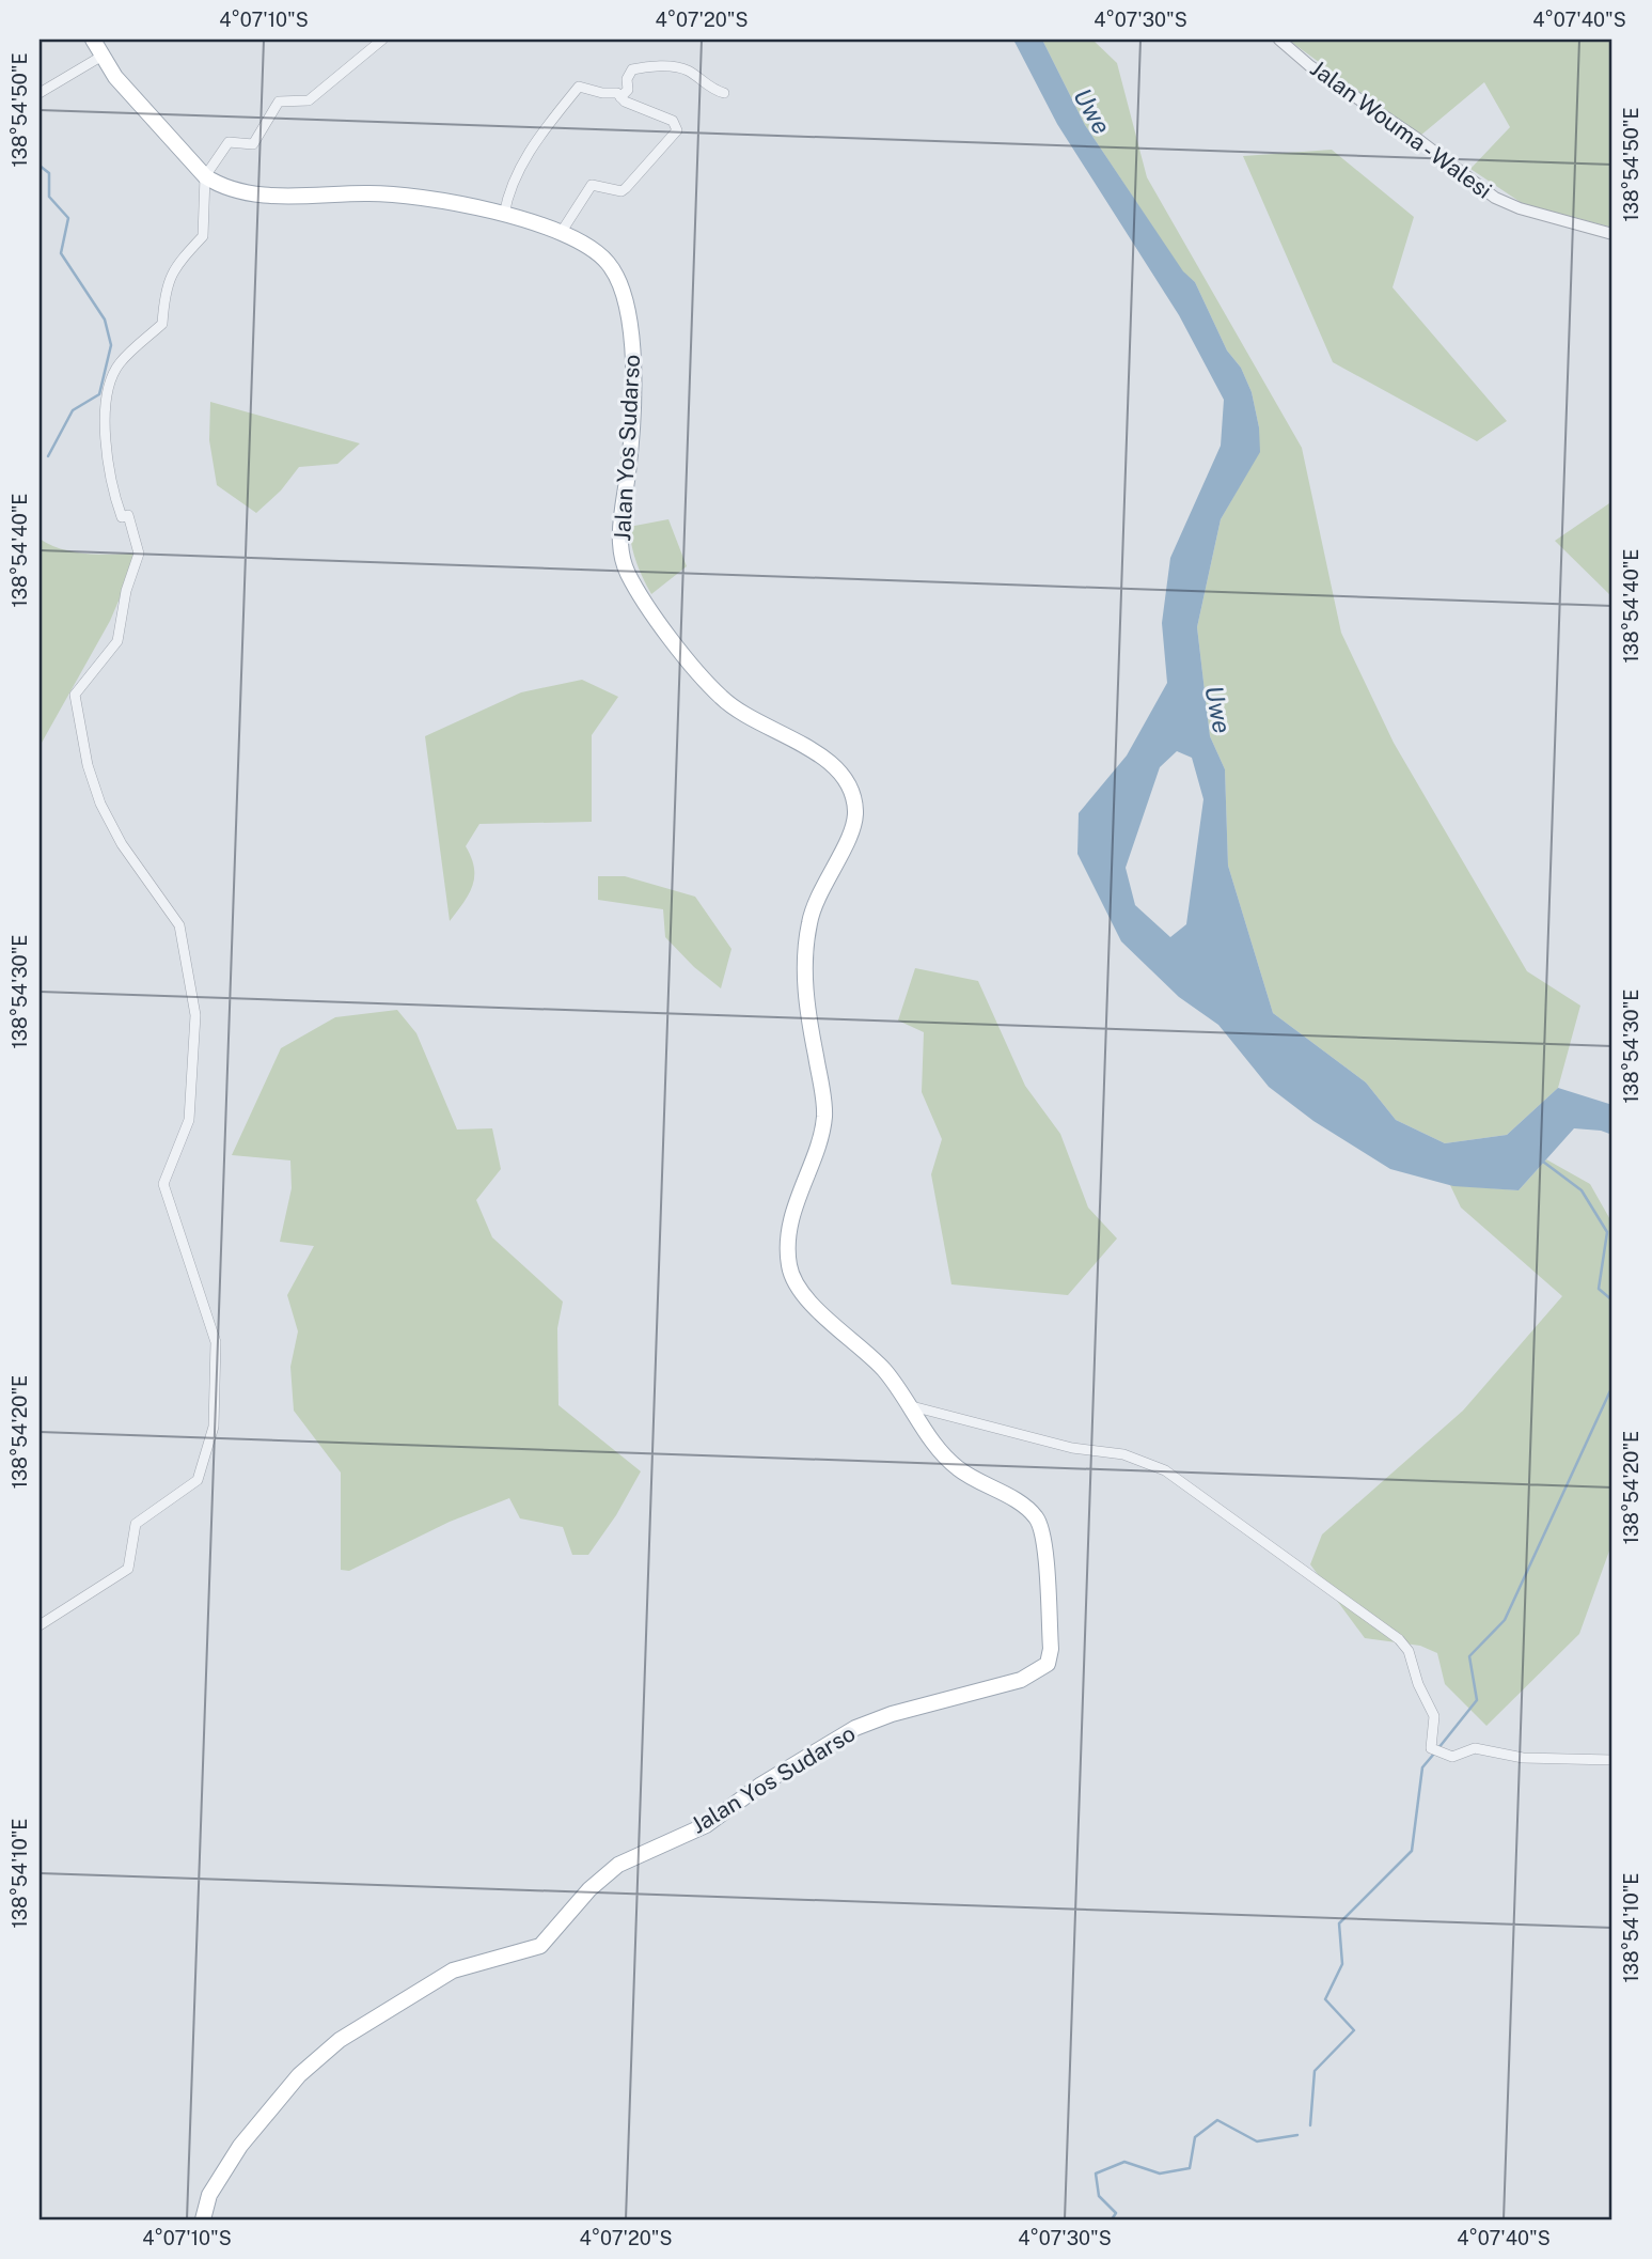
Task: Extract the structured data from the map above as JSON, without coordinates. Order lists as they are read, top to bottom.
{
  "streets": {
    "main road": ["Jalan Yos Sudarso"],
    "street": ["Jalan Wouma - Walesi"]
  },
  "water": ["Uwe"],
  "coordinates": [
    "4°07'10\"S",
    "4°07'20\"S",
    "4°07'30\"S",
    "4°07'40\"S",
    "138°54'50\"E",
    "138°54'40\"E",
    "138°54'30\"E",
    "138°54'20\"E",
    "138°54'10\"E"
  ]
}
